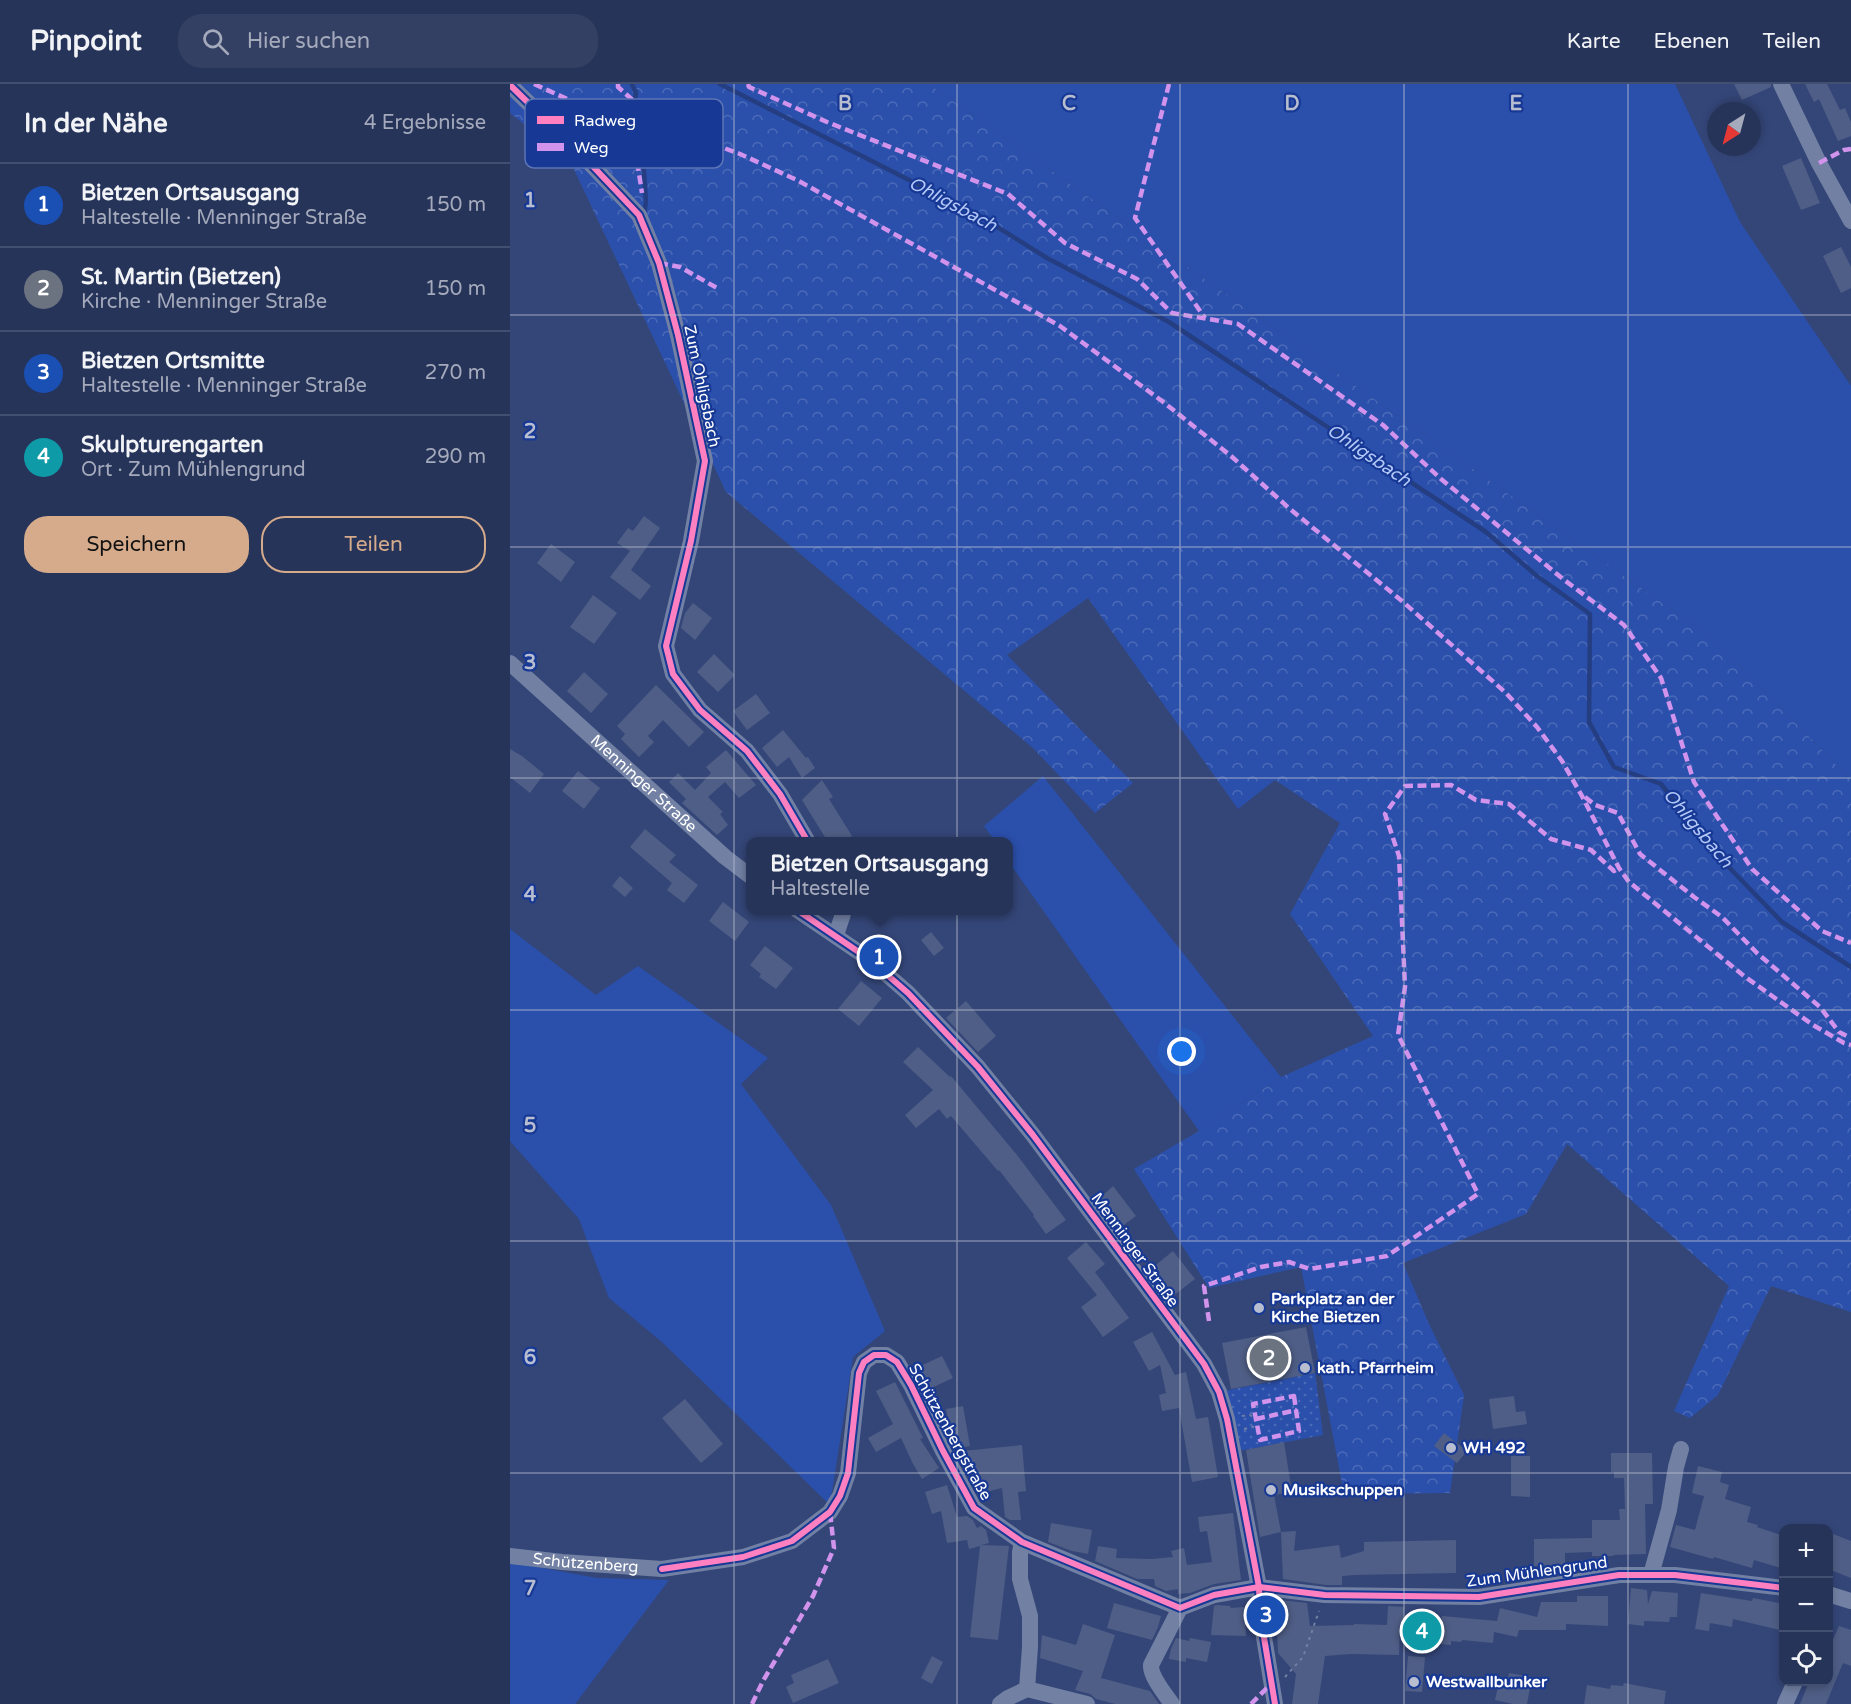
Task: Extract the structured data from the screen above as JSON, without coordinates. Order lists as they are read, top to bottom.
{
  "streets": {
    "street": [
      "Zum Ohligsbach",
      "Menninger Straße",
      "Schützenbergstraße",
      "Schützenberg",
      "Zum Mühlengrund"
    ]
  },
  "crossings": [
    ["Menninger Straße", "Zum Mühlengrund"],
    ["Schützenbergstraße", "Schützenberg"]
  ],
  "water": ["Ohligsbach"],
  "places": [
    "Parkplatz an der Kirche Bietzen",
    "kath. Pfarrheim",
    "WH 492",
    "Musikschuppen",
    "Westwallbunker"
  ],
  "legend": ["Radweg", "Weg"],
  "north": "bottom left",
  "page": {
    "header": "Pinpoint",
    "search": "Hier suchen",
    "nav": ["Karte", "Ebenen", "Teilen"],
    "heading": ["In der Nähe", "4 Ergebnisse"],
    "list": [
      {
        "mark": "1",
        "name": "Bietzen Ortsausgang",
        "note": "Haltestelle · Menninger Straße",
        "value": "150 m"
      },
      {
        "mark": "2",
        "name": "St. Martin (Bietzen)",
        "note": "Kirche · Menninger Straße",
        "value": "150 m"
      },
      {
        "mark": "3",
        "name": "Bietzen Ortsmitte",
        "note": "Haltestelle · Menninger Straße",
        "value": "270 m"
      },
      {
        "mark": "4",
        "name": "Skulpturengarten",
        "note": "Ort · Zum Mühlengrund",
        "value": "290 m"
      }
    ],
    "buttons": ["Speichern", "Teilen"],
    "popup": ["Bietzen Ortsausgang", "Haltestelle"],
    "pins": [
      "1",
      "2",
      "3",
      "4"
    ],
    "map_buttons": ["+", "−"]
  },
  "grid": {
    "columns": [
      "B",
      "C",
      "D",
      "E"
    ],
    "rows": [
      "1",
      "2",
      "3",
      "4",
      "5",
      "6",
      "7"
    ]
  }
}
